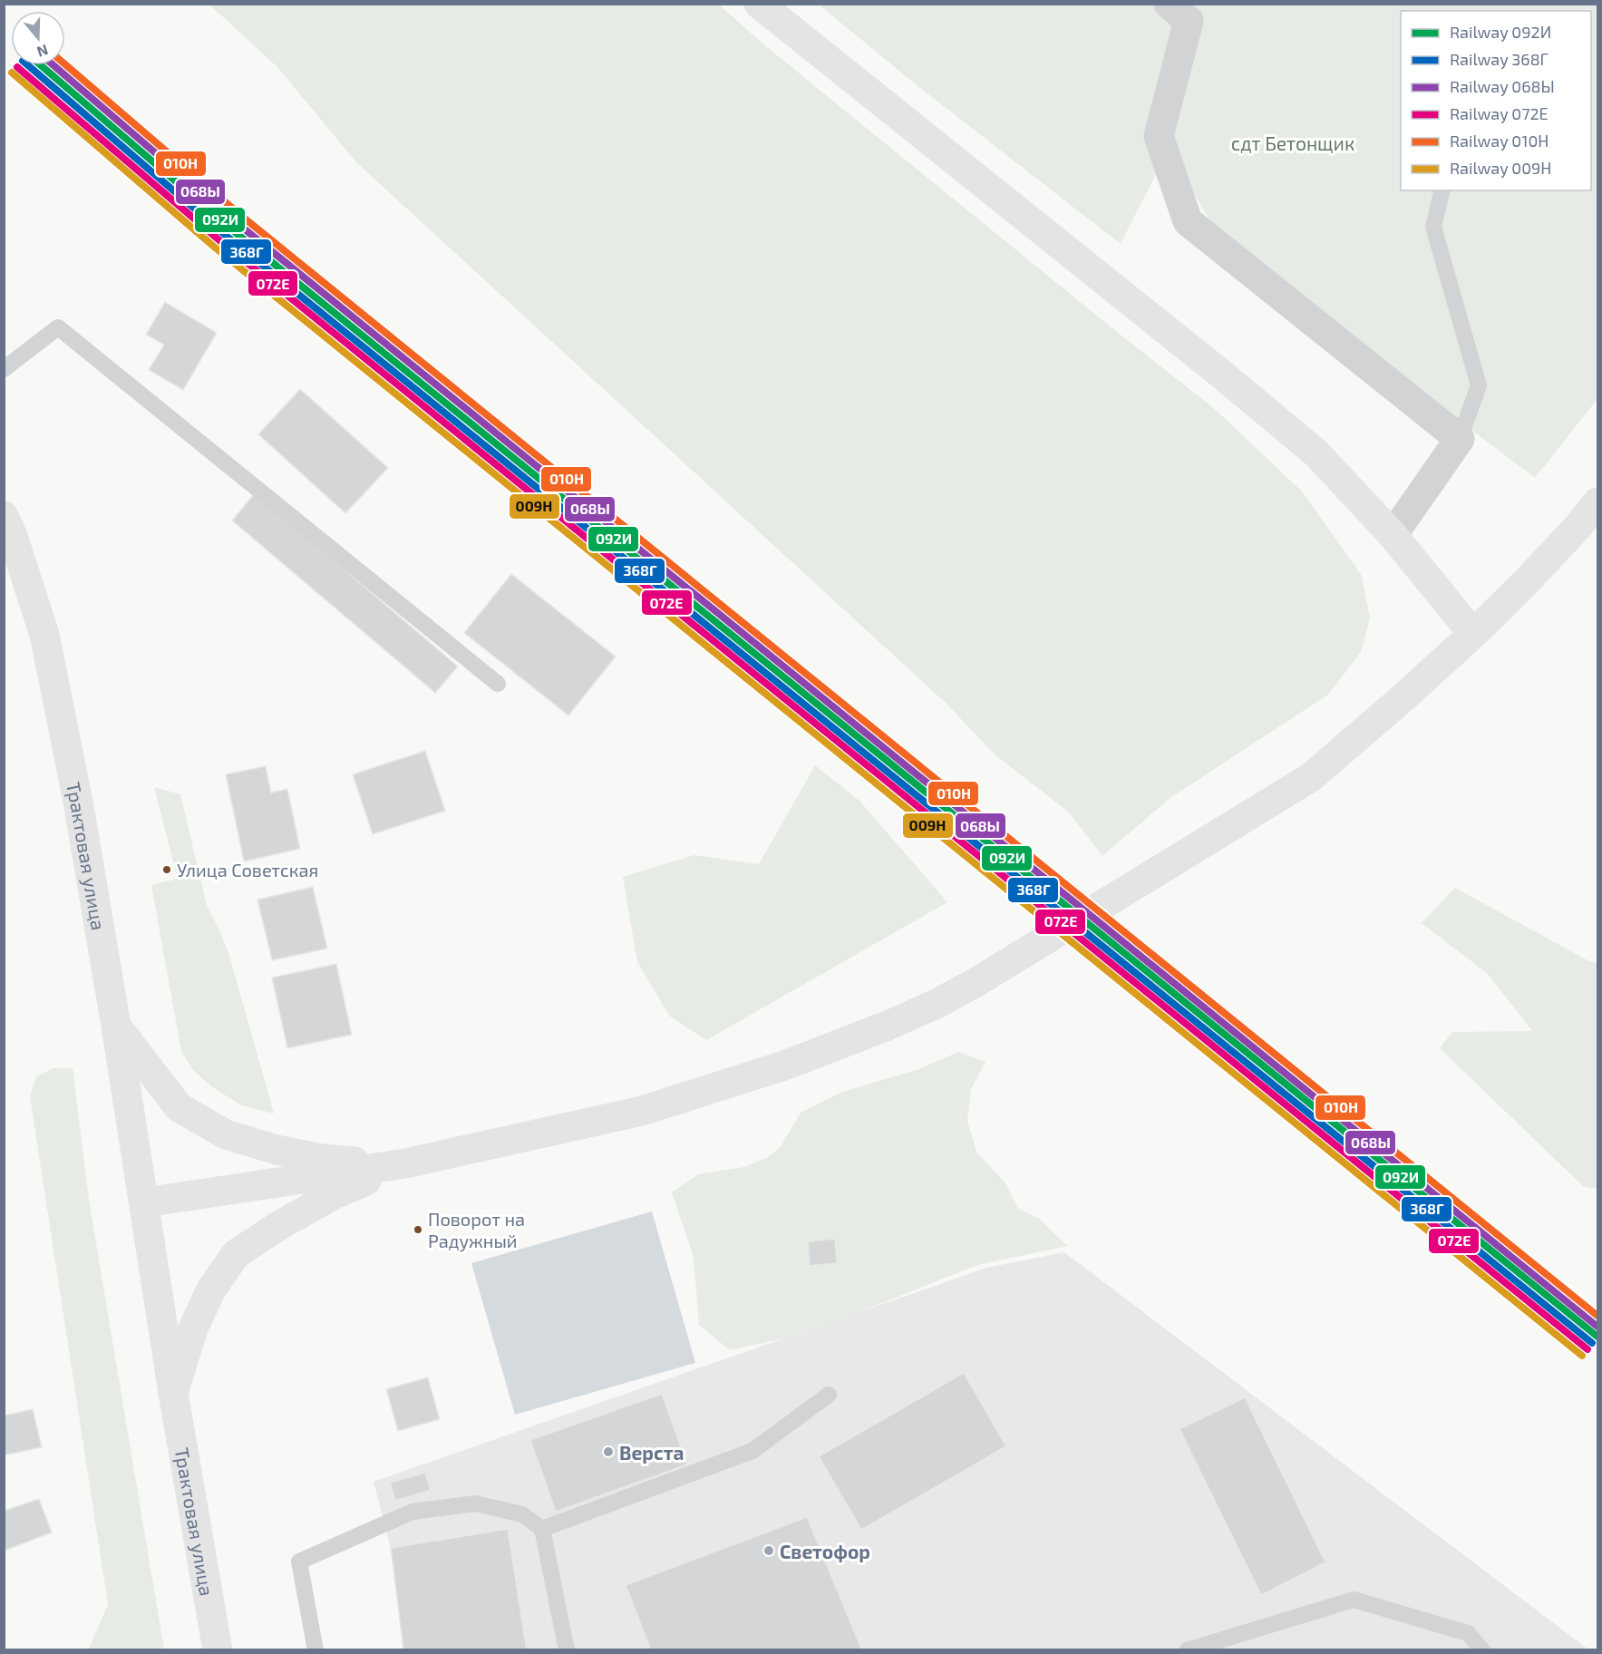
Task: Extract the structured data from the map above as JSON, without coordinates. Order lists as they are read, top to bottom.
{
  "streets": {
    "main road": ["Трактовая улица"]
  },
  "parks": ["сдт Бетонщик"],
  "places": [
    "Улица Советская",
    "Поворот на Радужный",
    "Верста",
    "Светофор"
  ],
  "lines": [
    "rail line 010Н",
    "rail line 092И",
    "rail line 368Г",
    "rail line 068Ы",
    "rail line 072Е",
    "rail line 009Н"
  ],
  "legend": [
    "Railway 092И",
    "Railway 368Г",
    "Railway 068Ы",
    "Railway 072Е",
    "Railway 010Н",
    "Railway 009Н"
  ],
  "north": "bottom"
}
